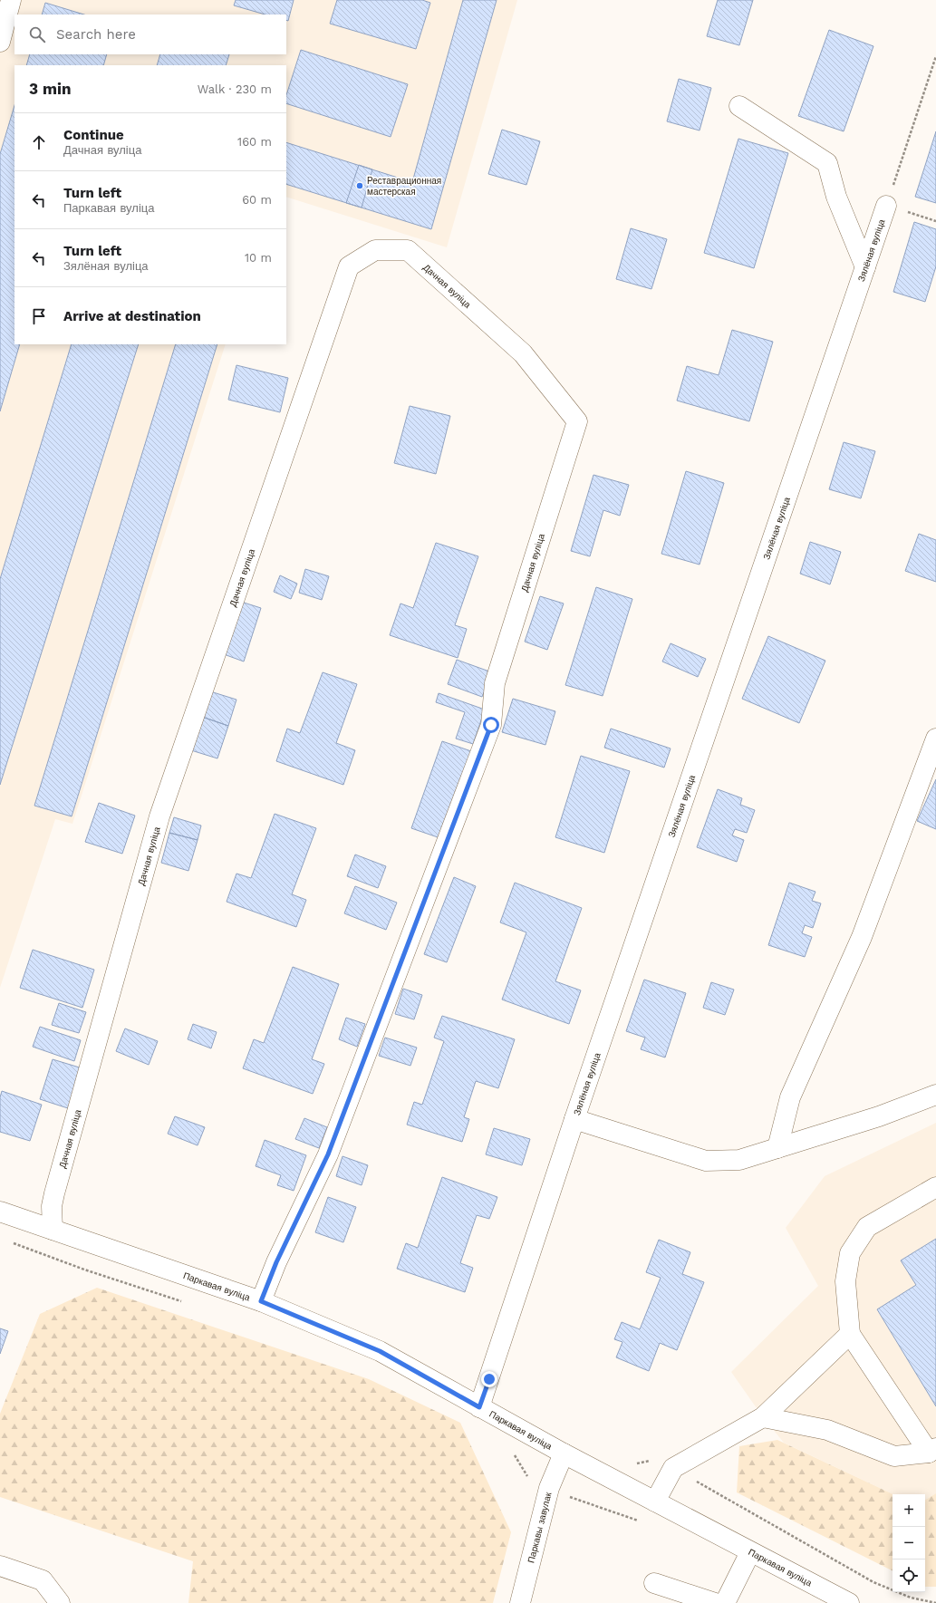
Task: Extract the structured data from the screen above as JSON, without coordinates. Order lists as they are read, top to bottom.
{
  "streets": {
    "street": [
      "Зялёная вуліца",
      "Дачная вуліца",
      "Паркавая вуліца",
      "Паркавы завулак"
    ]
  },
  "crossings": [
    ["Зялёная вуліца", "Паркавая вуліца"],
    ["Дачная вуліца", "Паркавая вуліца"],
    ["Паркавая вуліца", "Паркавы завулак"]
  ],
  "places": ["Реставрационная мастерская"],
  "page": {
    "search": "Search here",
    "heading": ["3 min", "Walk · 230 m"],
    "list": [
      ["Continue", "Дачная вуліца", "160 m"],
      ["Turn left", "Паркавая вуліца", "60 m"],
      ["Turn left", "Зялёная вуліца", "10 m"],
      "Arrive at destination"
    ],
    "map_buttons": ["+", "−"]
  }
}
